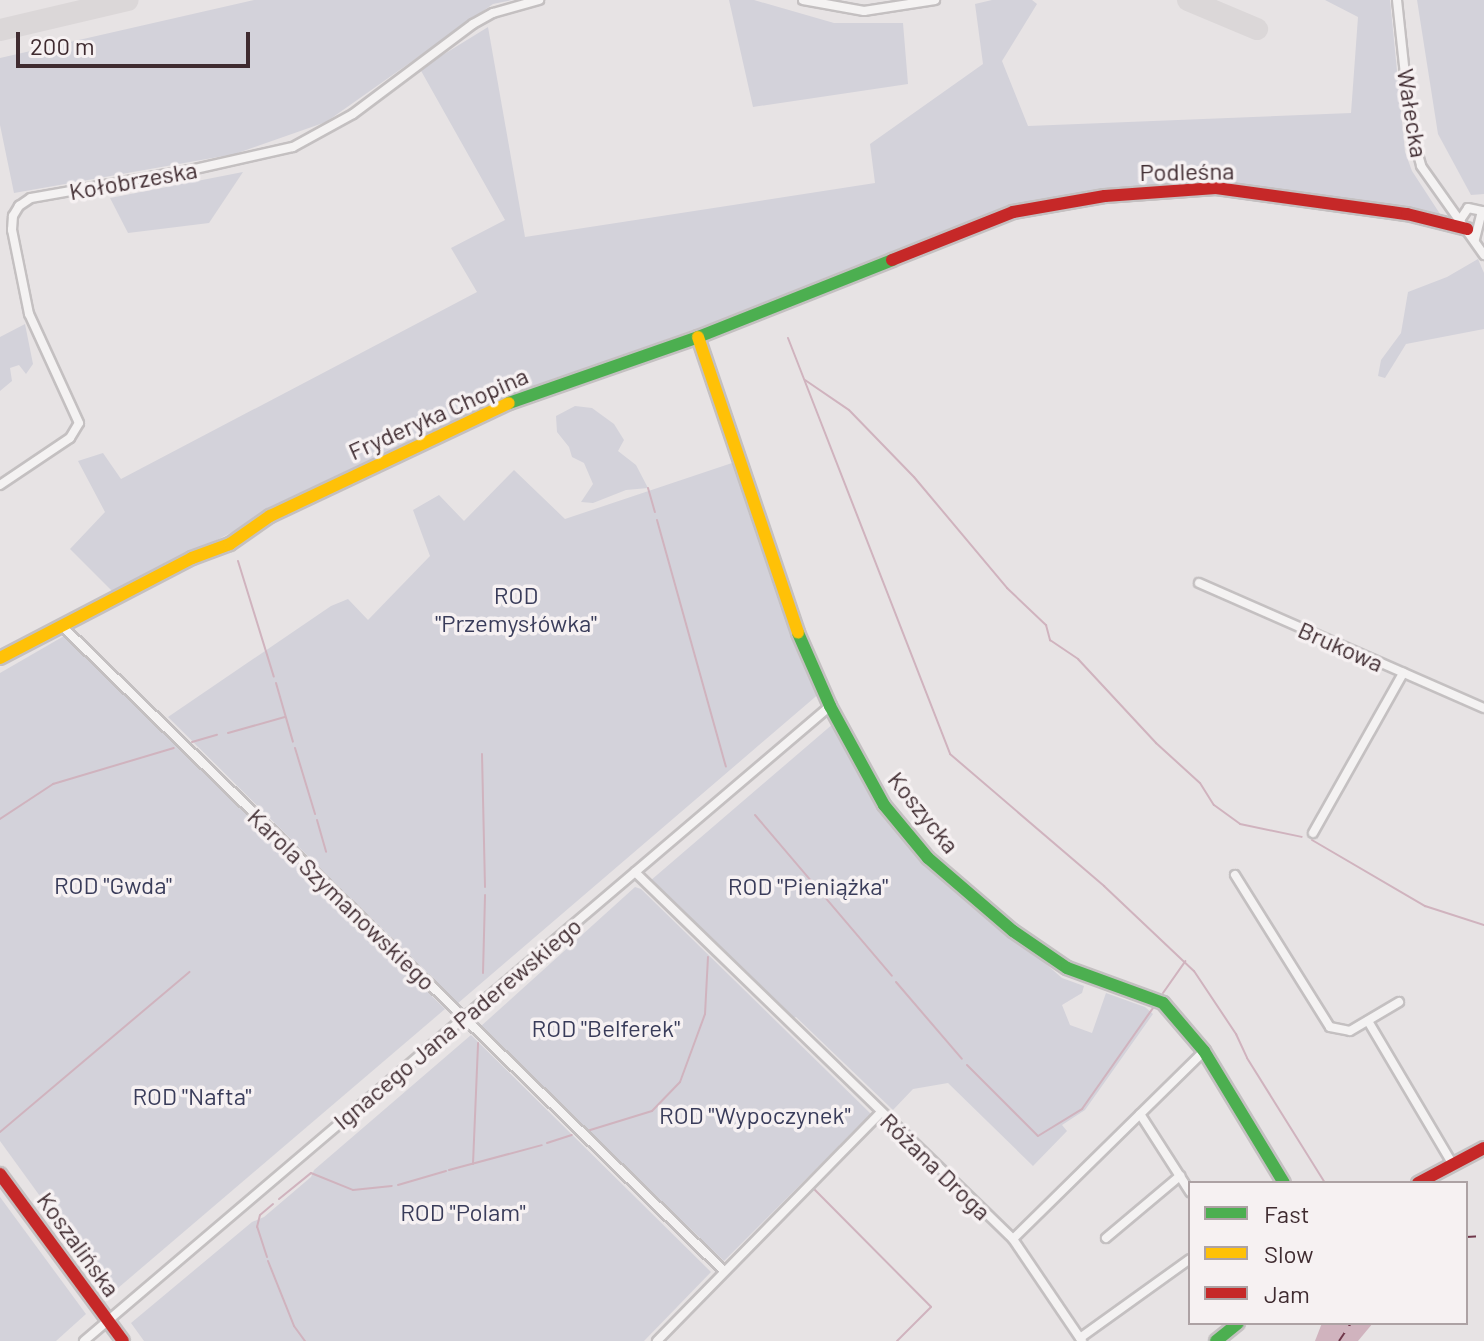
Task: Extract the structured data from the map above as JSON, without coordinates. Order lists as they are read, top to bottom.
{
  "streets": {
    "street": [
      "Wałecka",
      "Podleśna",
      "Kołobrzeska",
      "Fryderyka Chopina",
      "Brukowa",
      "Koszycka",
      "Karola Szymanowskiego",
      "Ignacego Jana Paderewskiego",
      "Różana Droga",
      "Koszalińska"
    ]
  },
  "crossings": [
    ["Wałecka", "Podleśna"],
    ["Podleśna", "Fryderyka Chopina"],
    ["Fryderyka Chopina", "Koszycka"],
    ["Fryderyka Chopina", "Karola Szymanowskiego"],
    ["Koszycka", "Ignacego Jana Paderewskiego"],
    ["Karola Szymanowskiego", "Ignacego Jana Paderewskiego"],
    ["Ignacego Jana Paderewskiego", "Różana Droga"],
    ["Ignacego Jana Paderewskiego", "Koszalińska"]
  ],
  "parks": [
    "ROD \"Przemysłówka\"",
    "ROD \"Gwda\"",
    "ROD \"Pieniążka\"",
    "ROD \"Belferek\"",
    "ROD \"Nafta\"",
    "ROD \"Wypoczynek\"",
    "ROD \"Polam\""
  ],
  "legend": ["Fast", "Slow", "Jam"],
  "scale_bar": "200 m"
}
